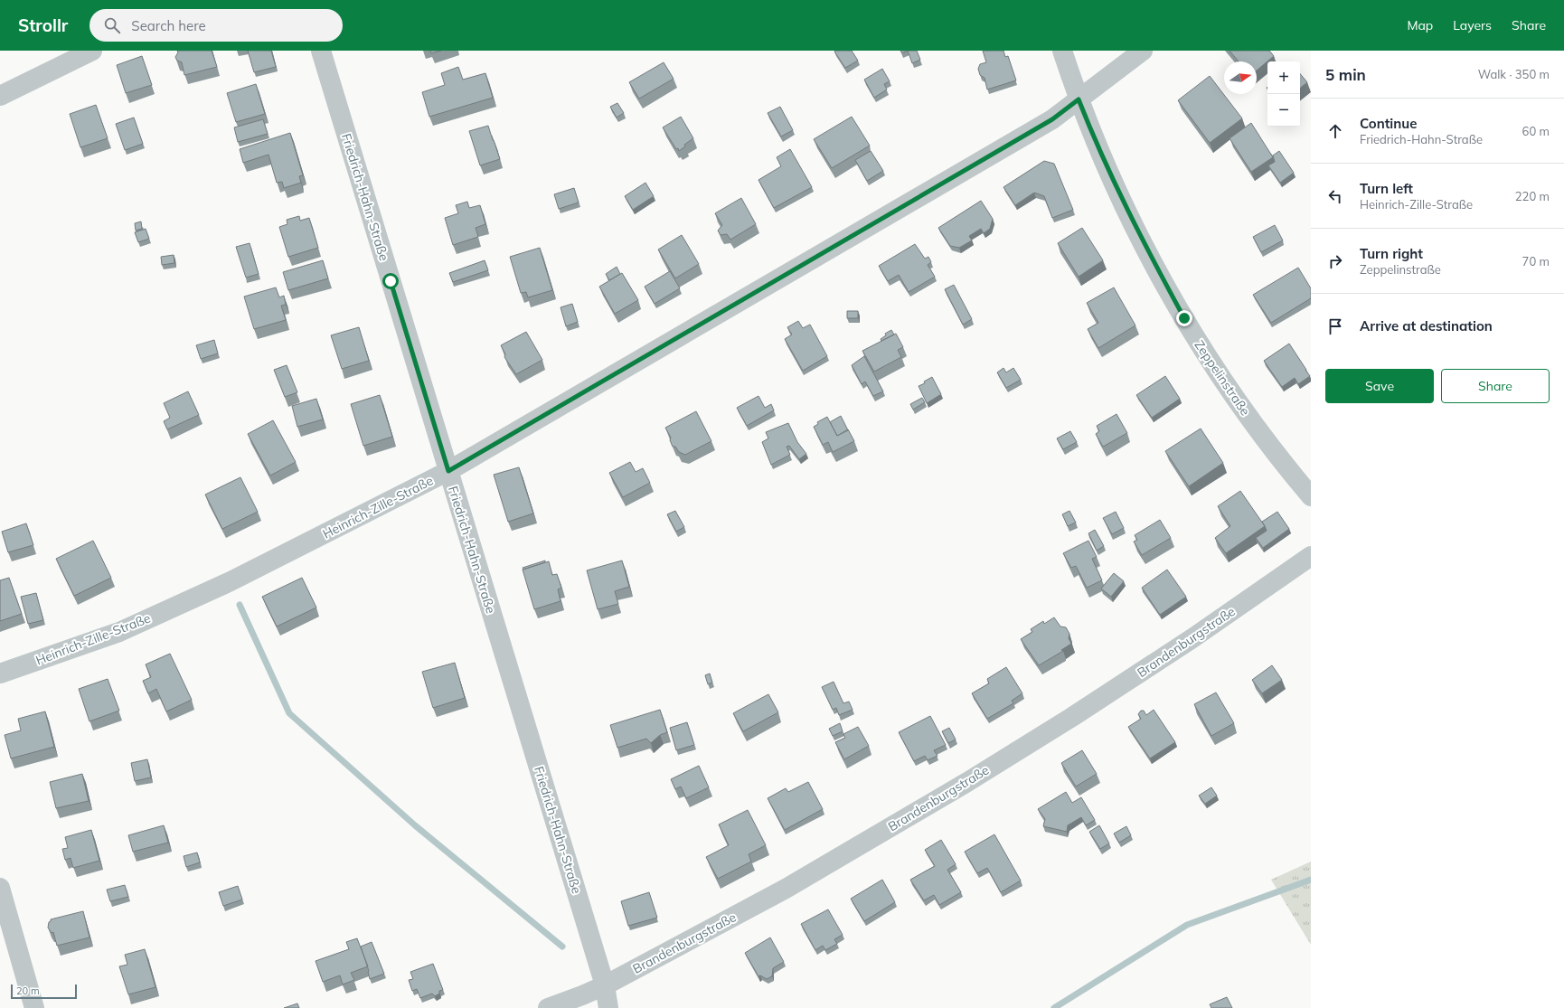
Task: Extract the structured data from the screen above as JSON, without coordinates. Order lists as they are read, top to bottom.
{
  "streets": {
    "street": [
      "Friedrich-Hahn-Straße",
      "Zeppelinstraße",
      "Heinrich-Zille-Straße",
      "Brandenburgstraße"
    ]
  },
  "crossings": [
    ["Friedrich-Hahn-Straße", "Heinrich-Zille-Straße"],
    ["Friedrich-Hahn-Straße", "Brandenburgstraße"],
    ["Zeppelinstraße", "Heinrich-Zille-Straße"]
  ],
  "scale_bar": "20 m",
  "north": "right",
  "page": {
    "header": "Strollr",
    "search": "Search here",
    "nav": ["Map", "Layers", "Share"],
    "heading": ["5 min", "Walk · 350 m"],
    "map_buttons": ["+", "−"],
    "list": [
      ["Continue", "Friedrich-Hahn-Straße", "60 m"],
      ["Turn left", "Heinrich-Zille-Straße", "220 m"],
      ["Turn right", "Zeppelinstraße", "70 m"],
      "Arrive at destination"
    ],
    "buttons": ["Save", "Share"],
    "scale": "20 m"
  }
}
